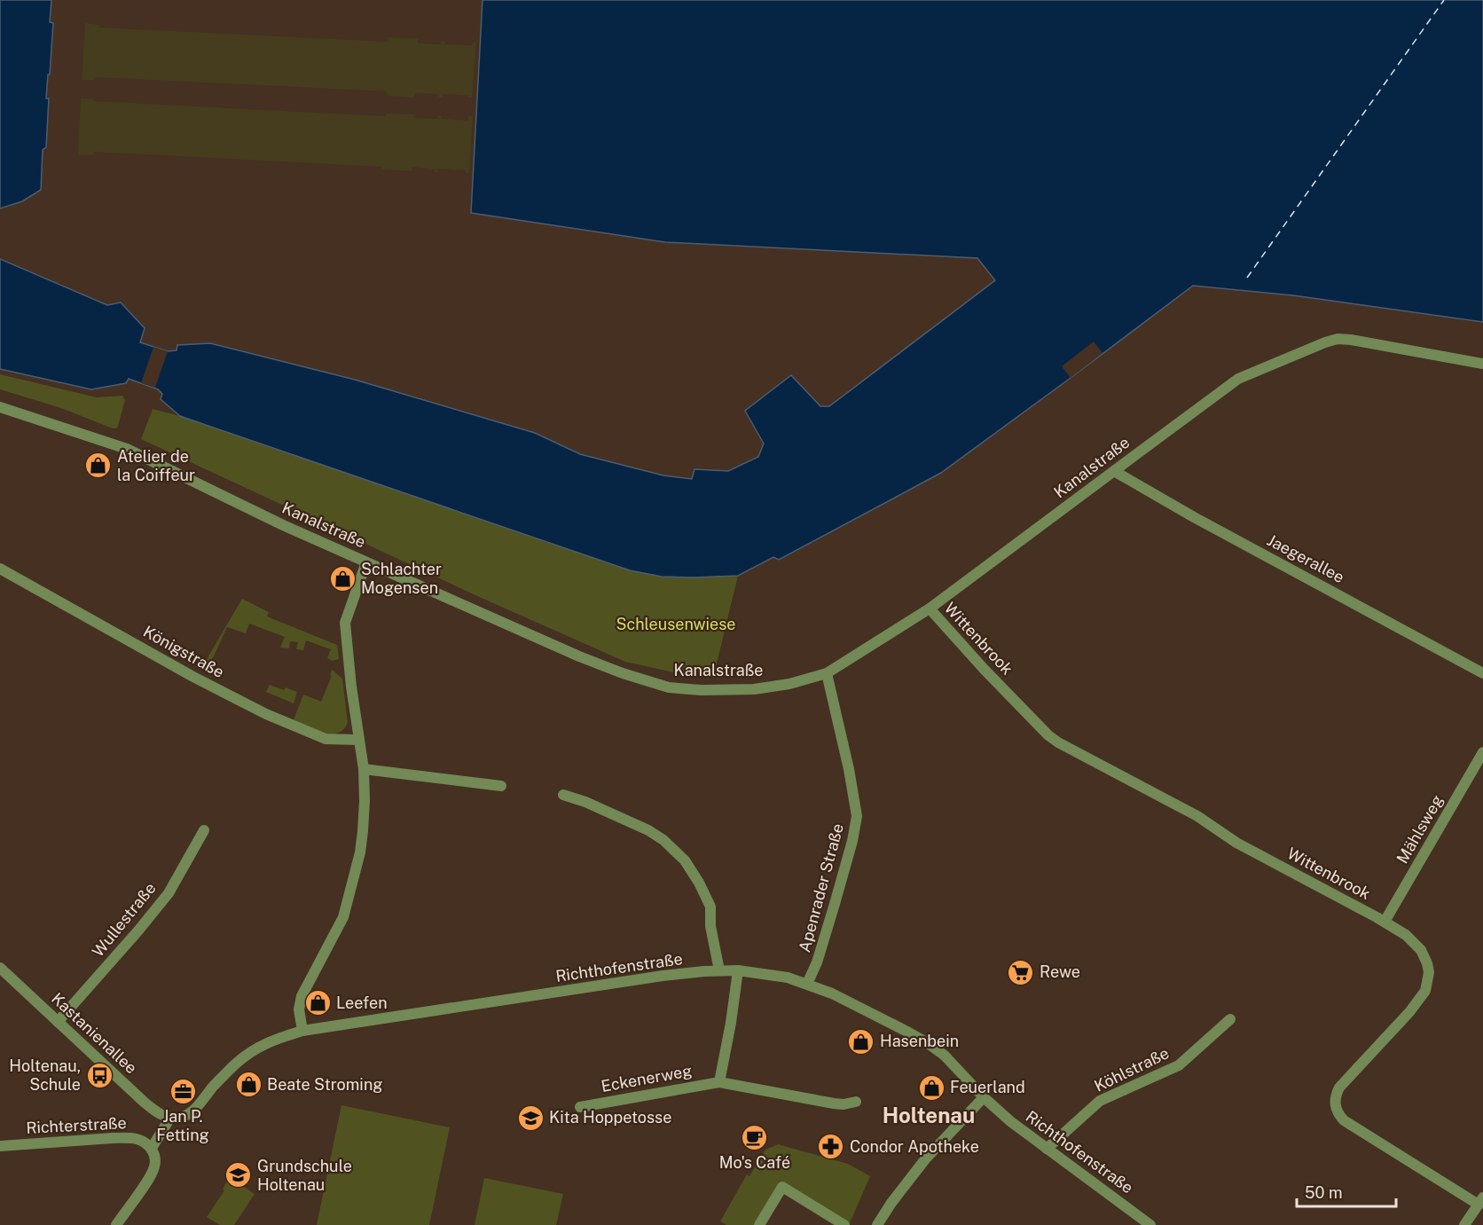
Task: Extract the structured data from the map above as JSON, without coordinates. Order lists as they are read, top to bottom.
{
  "streets": {
    "street": [
      "Kanalstraße",
      "Jaegerallee",
      "Wittenbrook",
      "Königstraße",
      "Mählsweg",
      "Apenrader Straße",
      "Wullestraße",
      "Richthofenstraße",
      "Kastanienallee",
      "Köhlstraße",
      "Eckenerweg",
      "Richterstraße"
    ]
  },
  "crossings": [
    ["Kanalstraße", "Jaegerallee"],
    ["Kanalstraße", "Wittenbrook"],
    ["Kanalstraße", "Apenrader Straße"],
    ["Wittenbrook", "Mählsweg"],
    ["Apenrader Straße", "Richthofenstraße"],
    ["Wullestraße", "Kastanienallee"],
    ["Richthofenstraße", "Kastanienallee"],
    ["Richthofenstraße", "Köhlstraße"]
  ],
  "districts": ["Holtenau"],
  "parks": ["Schleusenwiese"],
  "places": {
    "shop": [
      "Atelier de la Coiffeur",
      "Schlachter Mogensen",
      "Leefen",
      "Hasenbein",
      "Beate Stroming",
      "Feuerland"
    ],
    "supermarket": ["Rewe"],
    "bus stop": ["Holtenau, Schule"],
    "office": ["Jan P. Fetting"],
    "school or university": ["Kita Hoppetosse", "Grundschule Holtenau"],
    "cafe": ["Mo's Café"],
    "pharmacy": ["Condor Apotheke"]
  },
  "scale_bar": "50 m"
}
